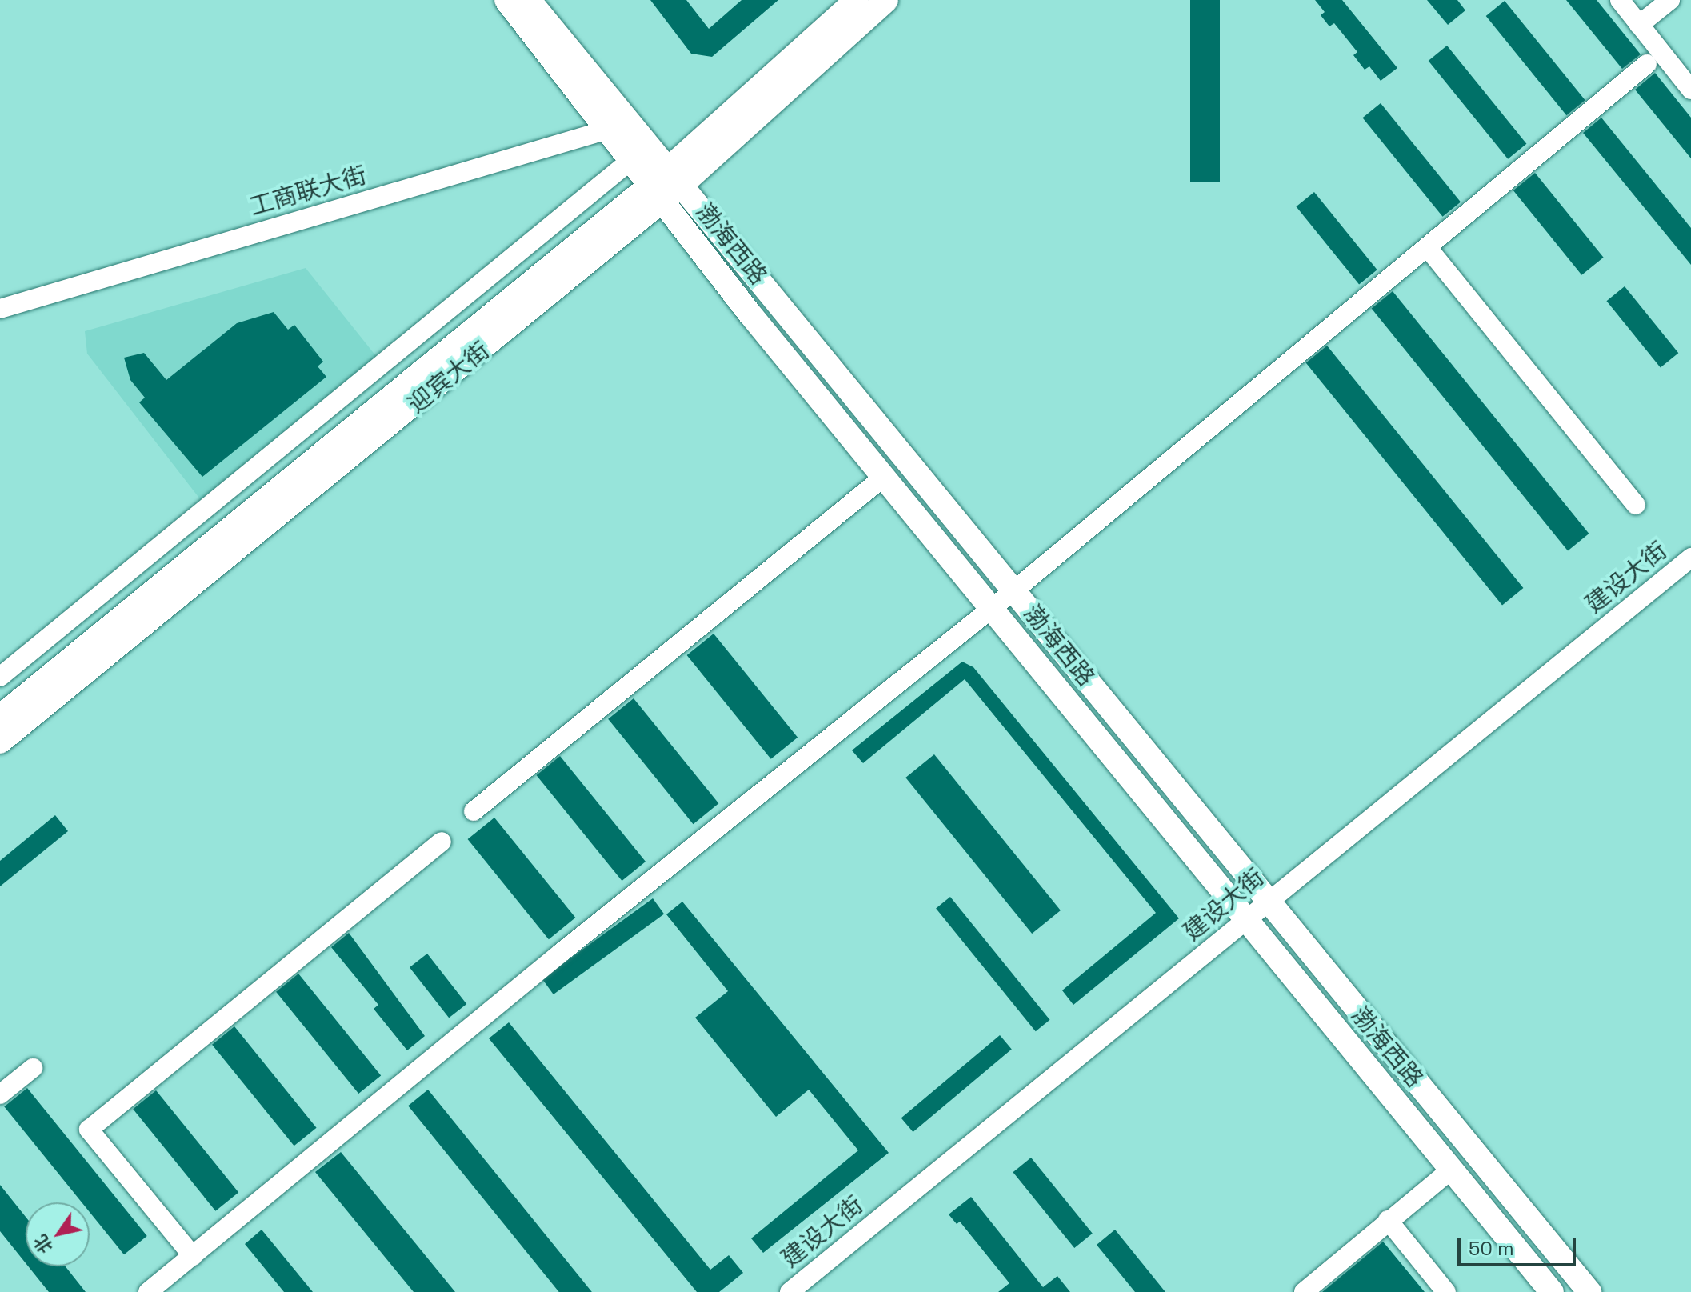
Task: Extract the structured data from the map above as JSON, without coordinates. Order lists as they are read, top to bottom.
{
  "streets": {
    "main road": ["渤海西路", "迎宾大街"],
    "street": ["工商联大街", "建设大街"]
  },
  "crossings": [
    ["工商联大街", "渤海西路"],
    ["渤海西路", "迎宾大街"],
    ["渤海西路", "建设大街"]
  ],
  "scale_bar": "50 m",
  "north": "bottom left"
}
